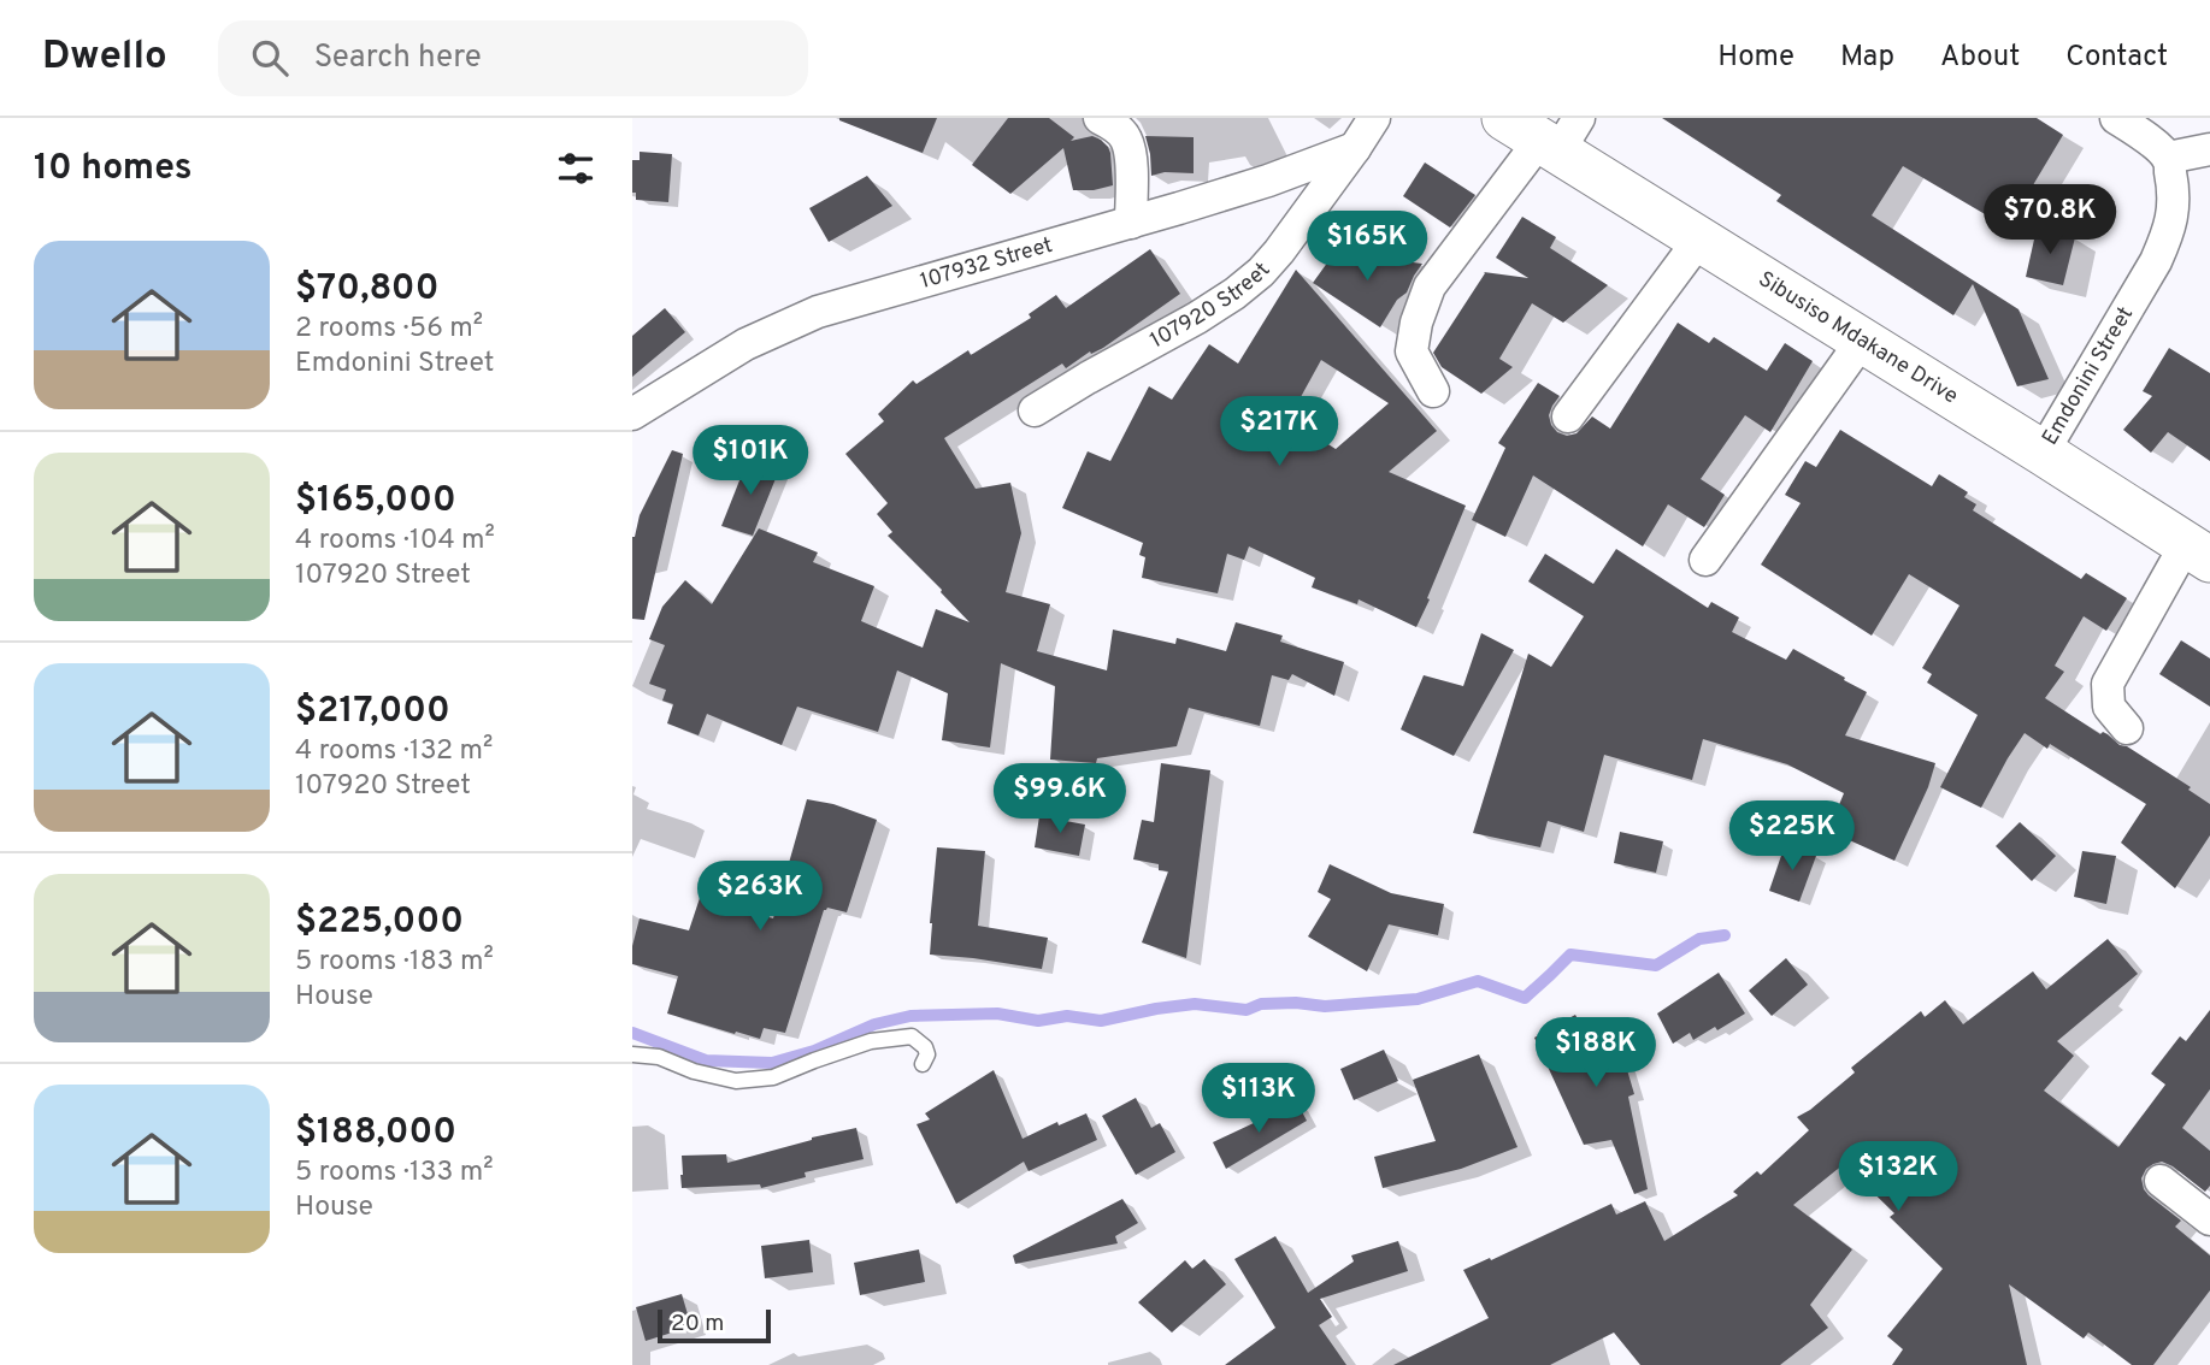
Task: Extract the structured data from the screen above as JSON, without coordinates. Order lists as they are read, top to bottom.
{
  "streets": {
    "street": [
      "107932 Street",
      "107920 Street",
      "Sibusiso Mdakane Drive",
      "Emdonini Street"
    ]
  },
  "crossings": [
    ["107932 Street", "107920 Street"],
    ["Sibusiso Mdakane Drive", "Emdonini Street"]
  ],
  "scale_bar": "20 m",
  "page": {
    "header": "Dwello",
    "search": "Search here",
    "nav": [
      "Home",
      "Map",
      "About",
      "Contact"
    ],
    "heading": "10 homes",
    "price": [
      "$70.8K",
      "$165K",
      "$217K",
      "$101K",
      "$99.6K",
      "$225K",
      "$263K",
      "$188K",
      "$113K",
      "$132K"
    ],
    "list": [
      {
        "name": "$70,800",
        "note": "2 rooms · 56 m² · Emdonini Street"
      },
      {
        "name": "$165,000",
        "note": "4 rooms · 104 m² · 107920 Street"
      },
      {
        "name": "$217,000",
        "note": "4 rooms · 132 m² · 107920 Street"
      },
      {
        "name": "$225,000",
        "note": "5 rooms · 183 m² · House"
      },
      {
        "name": "$188,000",
        "note": "5 rooms · 133 m² · House"
      }
    ],
    "scale": "20 m"
  }
}
